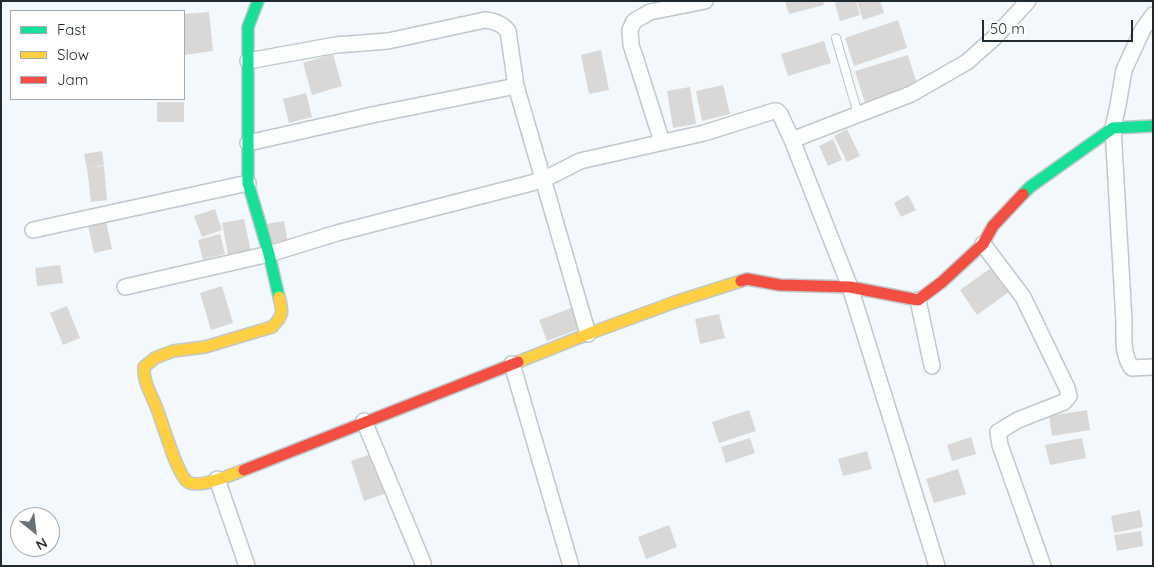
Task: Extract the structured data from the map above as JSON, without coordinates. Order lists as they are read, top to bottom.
{
  "legend": ["Fast", "Slow", "Jam"],
  "scale_bar": "50 m",
  "north": "bottom right"
}
